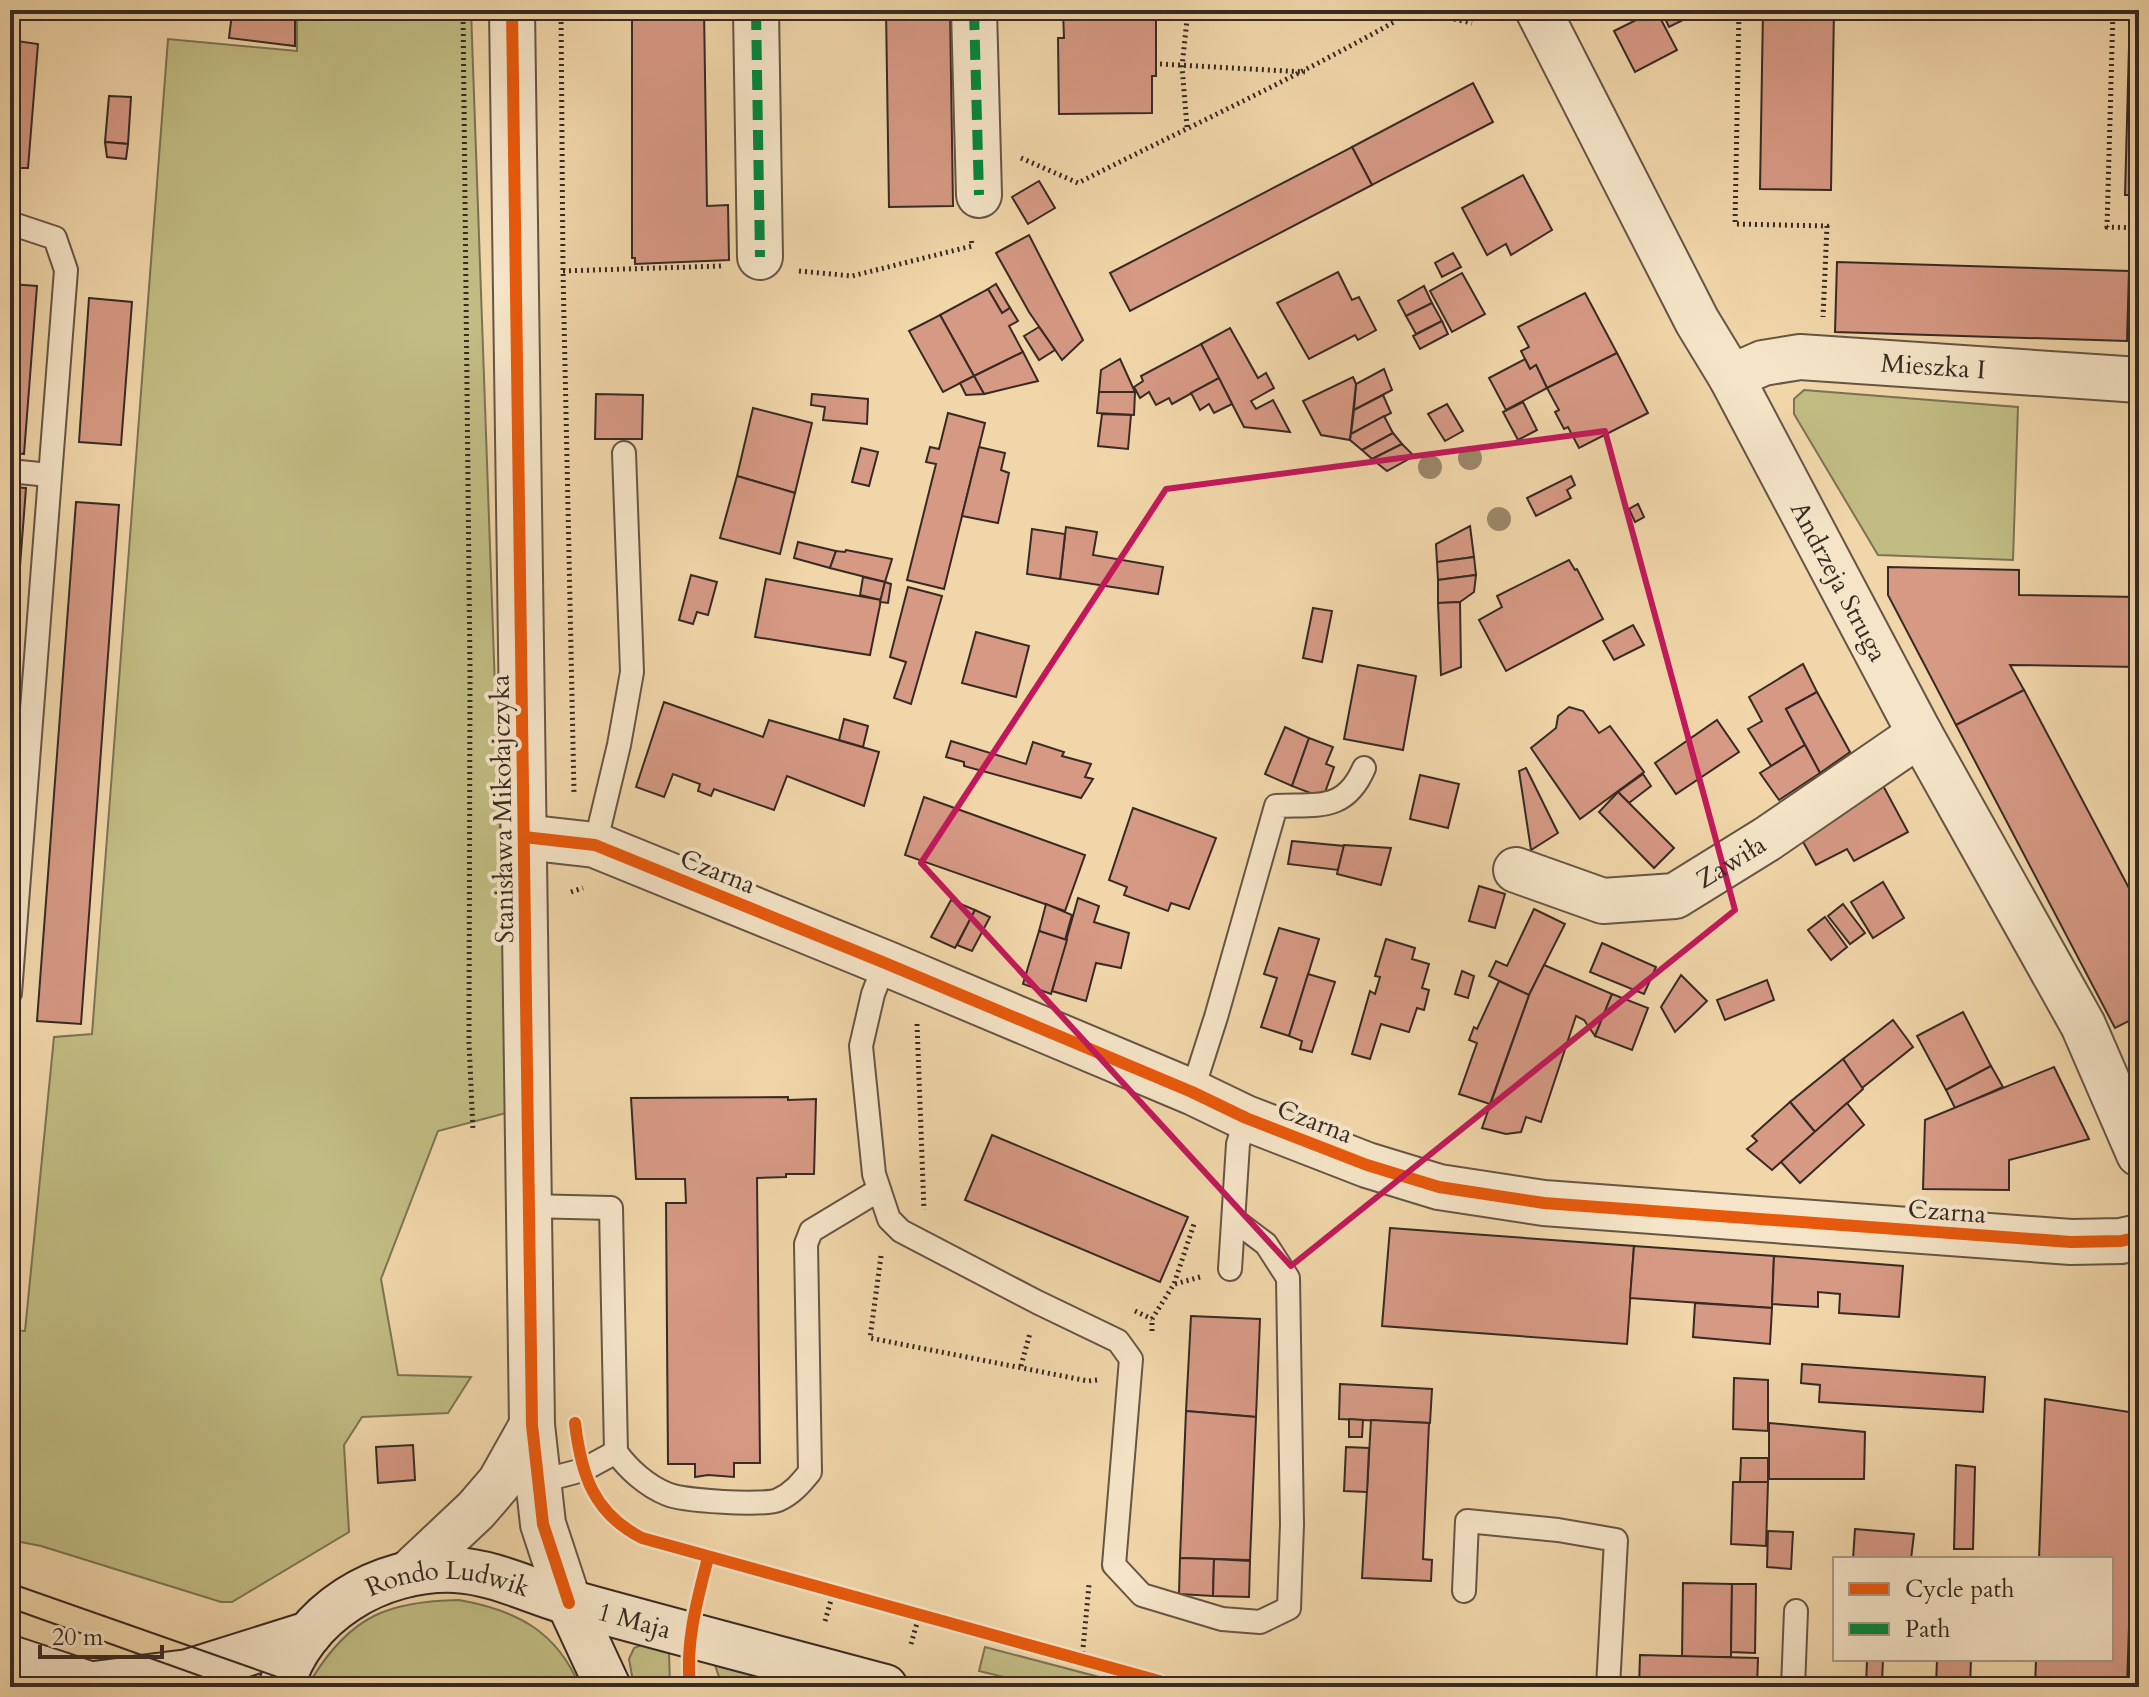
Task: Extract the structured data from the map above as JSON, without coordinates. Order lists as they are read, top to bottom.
{
  "streets": {
    "street": [
      "Mieszka I",
      "Andrzeja Struga",
      "Stanisława Mikołajczyka",
      "Zawiła",
      "Czarna",
      "Rondo Ludwik",
      "1 Maja"
    ]
  },
  "crossings": [
    ["Mieszka I", "Andrzeja Struga"],
    ["Andrzeja Struga", "Zawiła"],
    ["Stanisława Mikołajczyka", "Czarna"],
    ["Stanisława Mikołajczyka", "Rondo Ludwik"],
    ["Stanisława Mikołajczyka", "1 Maja"],
    ["Rondo Ludwik", "1 Maja"]
  ],
  "legend": ["Cycle path", "Path"],
  "scale_bar": "20 m"
}
